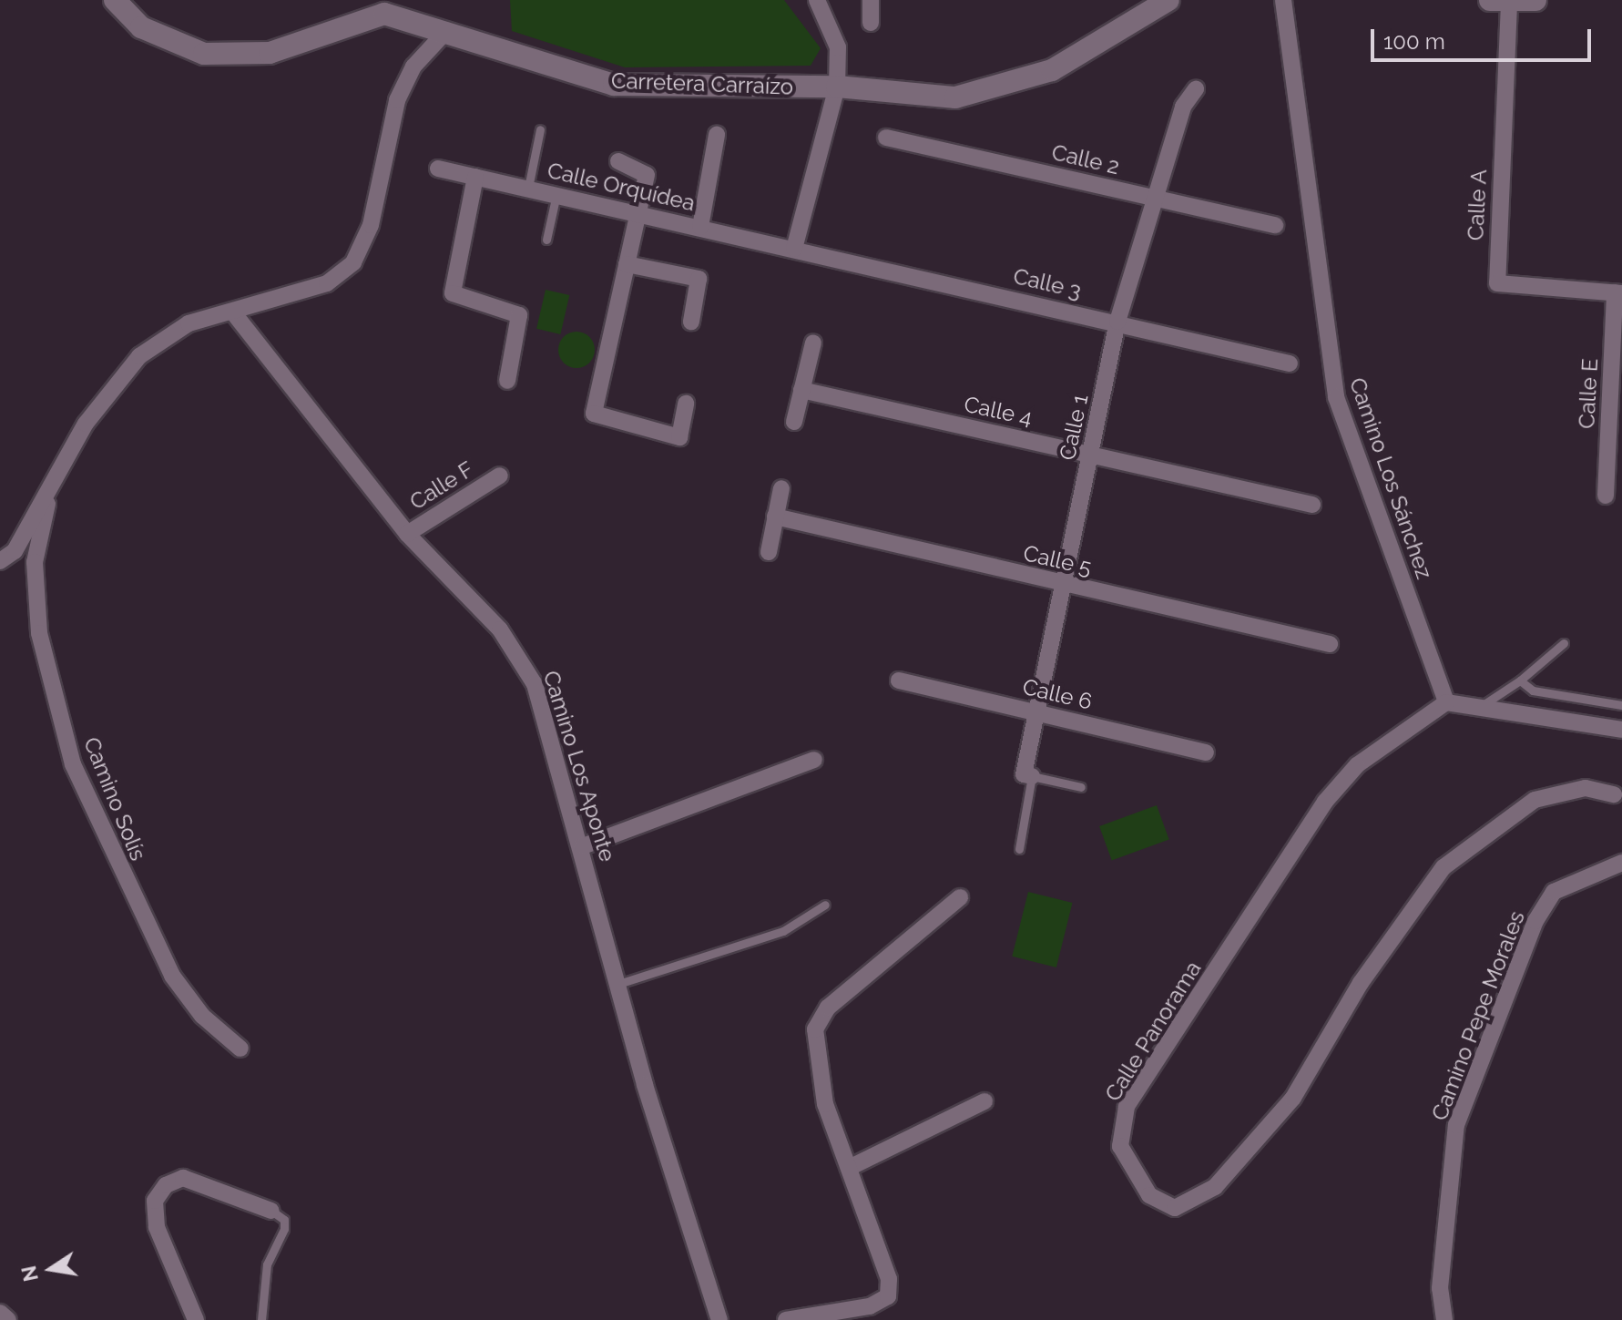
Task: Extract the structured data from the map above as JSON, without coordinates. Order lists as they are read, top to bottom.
{
  "streets": {
    "street": [
      "Carretera Carraízo",
      "Calle 2",
      "Calle Orquídea",
      "Calle A",
      "Calle 3",
      "Calle E",
      "Calle 4",
      "Calle 1",
      "Camino Los Sánchez",
      "Calle F",
      "Calle 5",
      "Calle 6",
      "Camino Los Aponte",
      "Camino Solís",
      "Camino Pepe Morales",
      "Calle Panorama"
    ]
  },
  "crossings": [
    ["Calle 2", "Calle 1"],
    ["Calle Orquídea", "Calle 3"],
    ["Calle A", "Calle E"],
    ["Calle 3", "Calle 1"],
    ["Calle 4", "Calle 1"],
    ["Calle 1", "Calle 5"],
    ["Calle 1", "Calle 6"],
    ["Camino Los Sánchez", "Calle Panorama"],
    ["Calle F", "Camino Los Aponte"]
  ],
  "scale_bar": "100 m",
  "north": "left"
}
